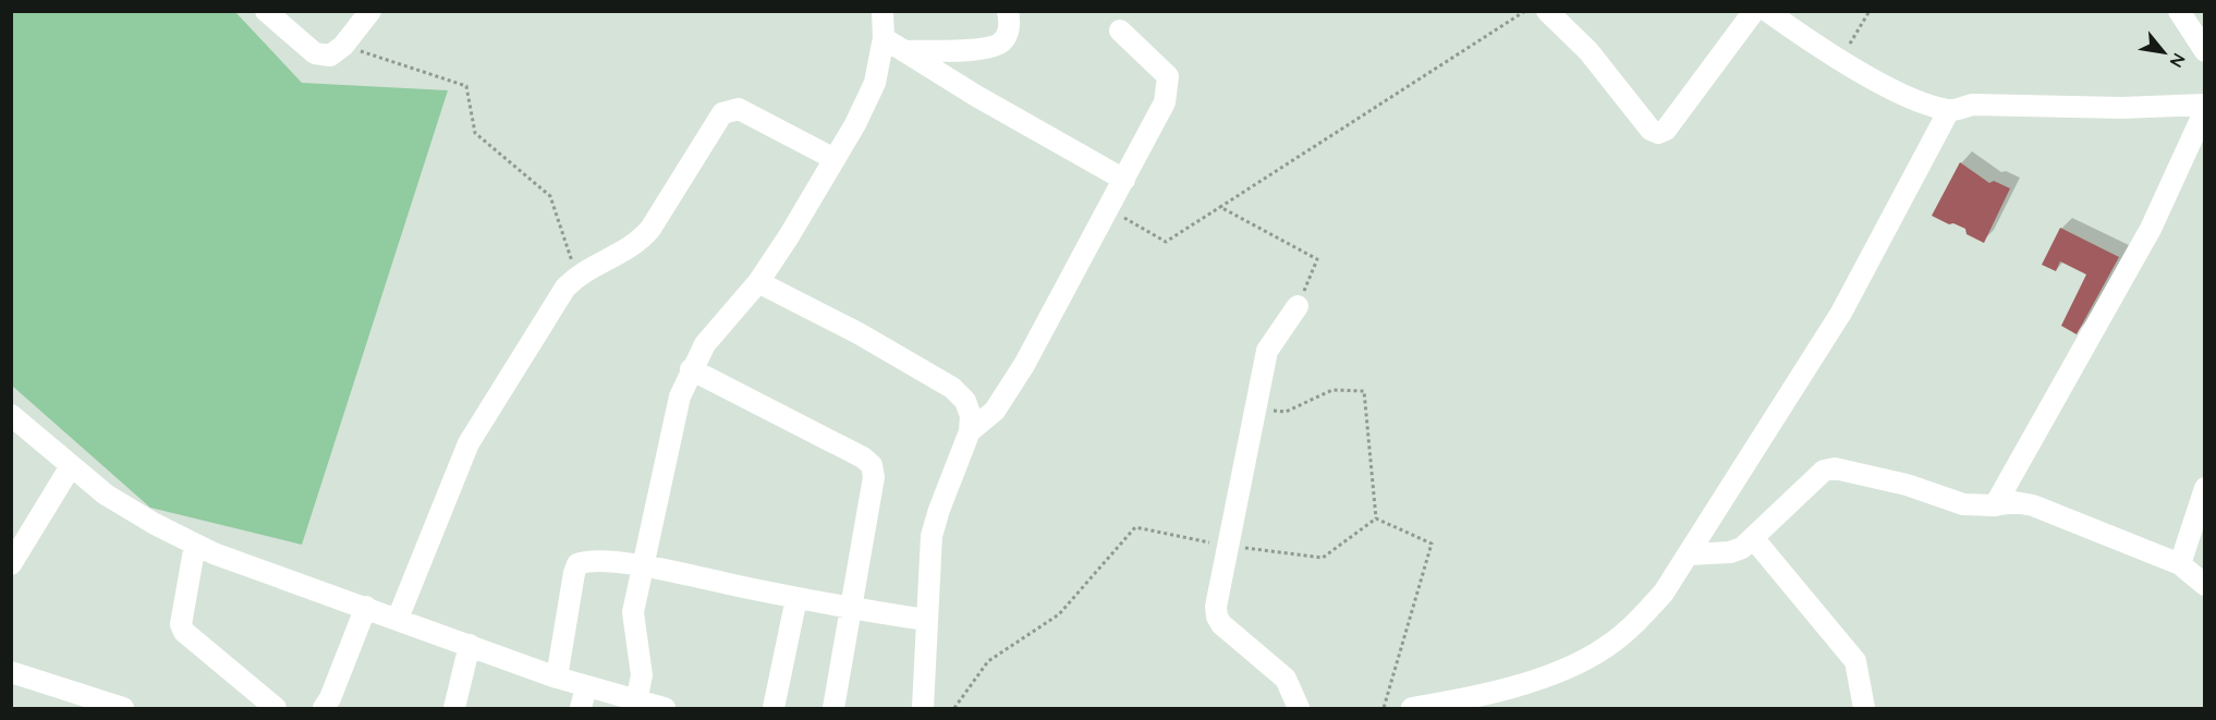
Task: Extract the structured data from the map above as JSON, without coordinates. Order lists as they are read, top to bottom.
{
  "north": "bottom right"
}
